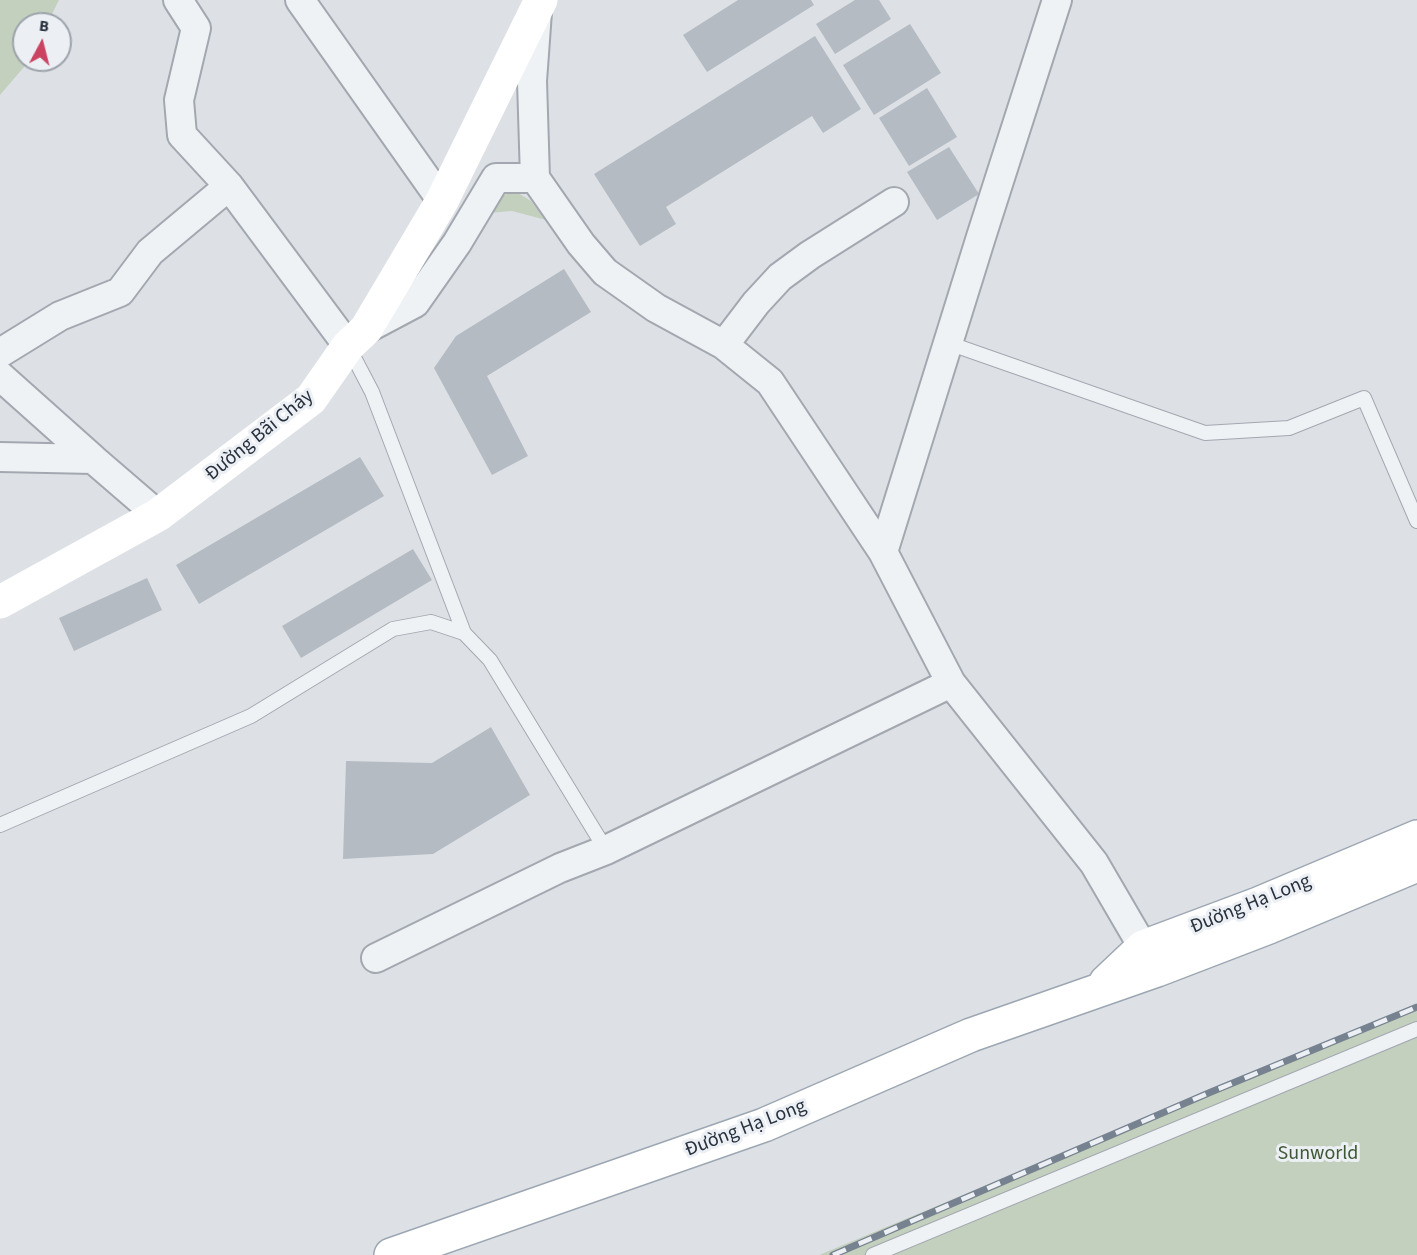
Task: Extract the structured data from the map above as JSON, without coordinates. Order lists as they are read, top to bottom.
{
  "streets": {
    "main road": ["Đường Bãi Cháy", "Đường Hạ Long"]
  },
  "parks": ["Sunworld"],
  "north": "top"
}
